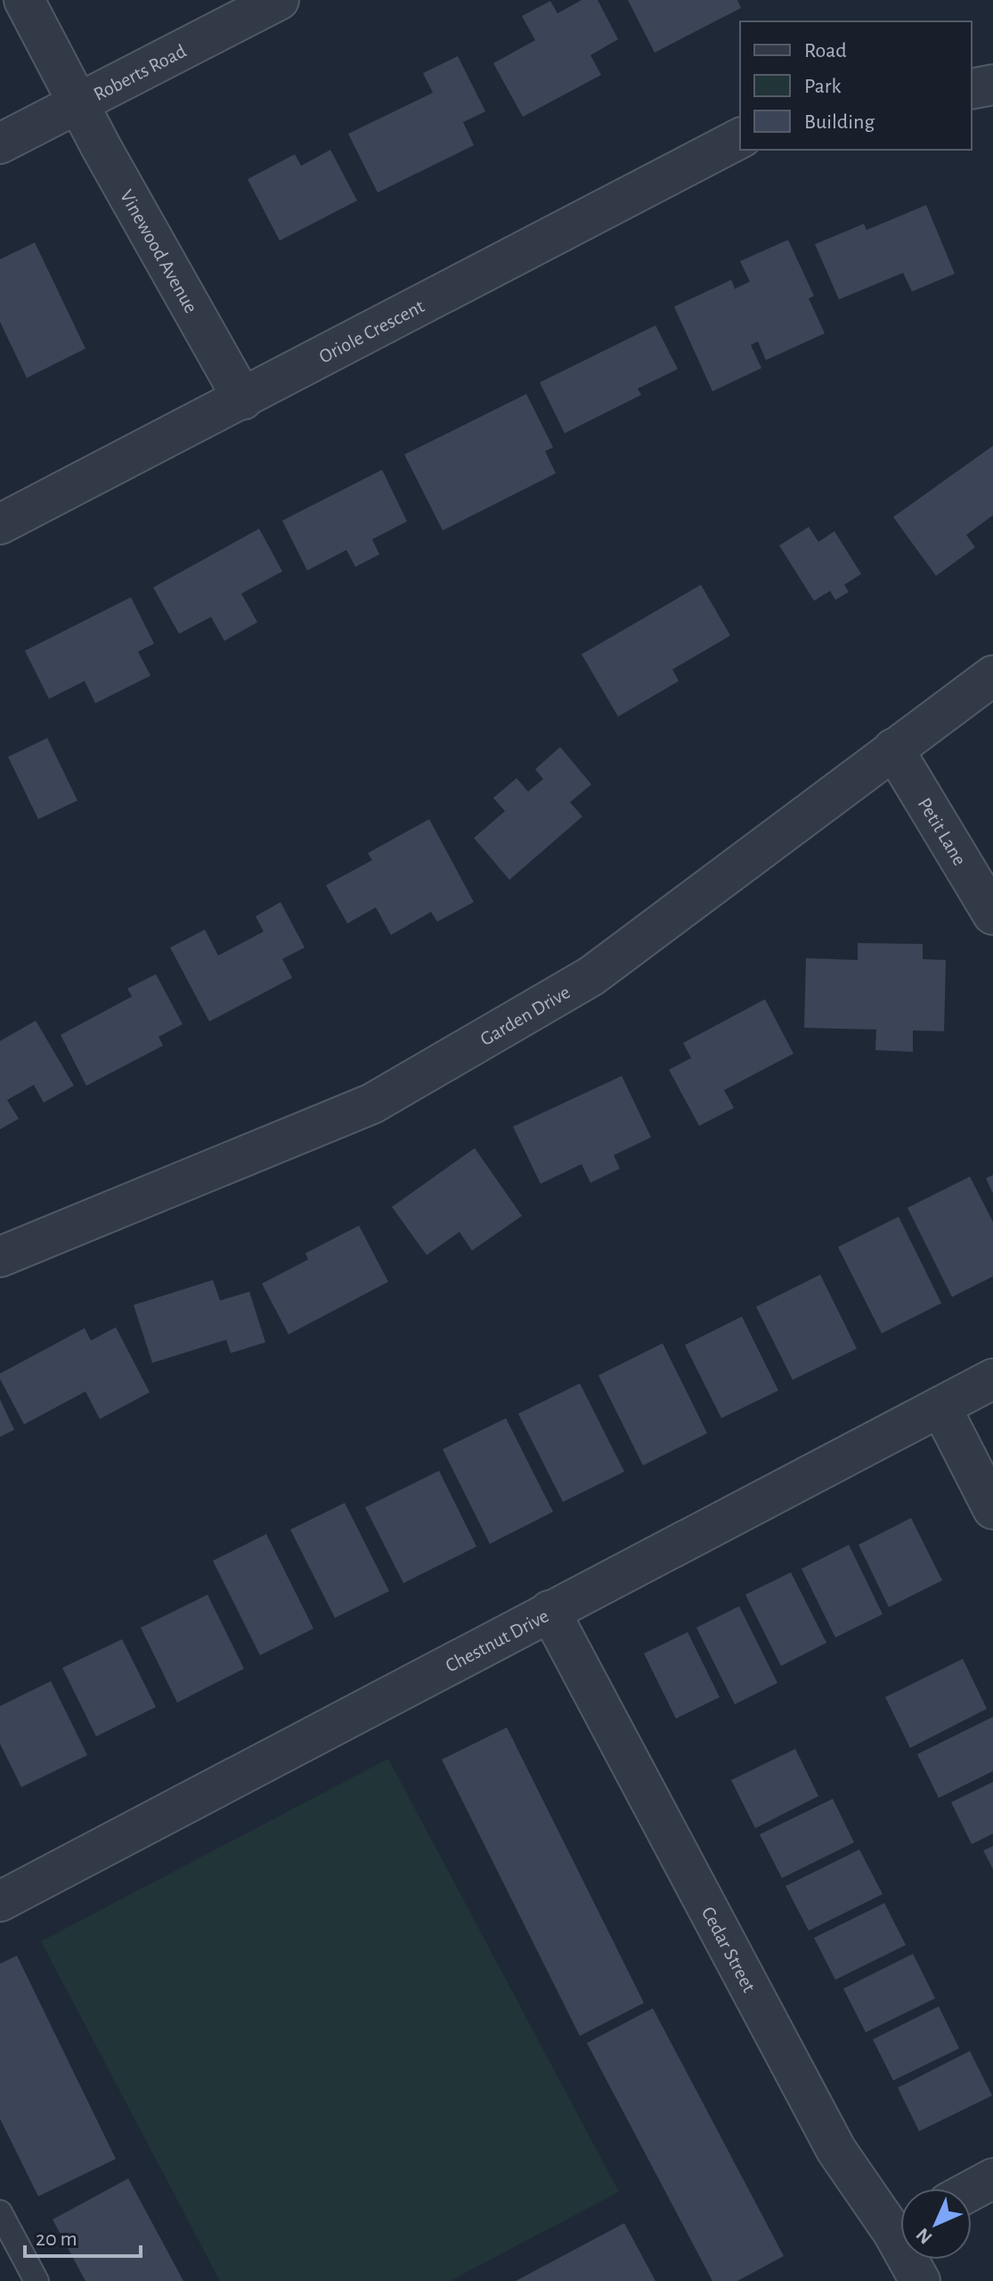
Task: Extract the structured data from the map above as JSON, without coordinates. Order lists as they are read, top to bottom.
{
  "streets": {
    "street": [
      "Roberts Road",
      "Vinewood Avenue",
      "Oriole Crescent",
      "Petit Lane",
      "Garden Drive",
      "Chestnut Drive",
      "Cedar Street"
    ]
  },
  "crossings": [
    ["Roberts Road", "Vinewood Avenue"],
    ["Vinewood Avenue", "Oriole Crescent"],
    ["Petit Lane", "Garden Drive"],
    ["Chestnut Drive", "Cedar Street"]
  ],
  "legend": ["Road", "Park", "Building"],
  "scale_bar": "20 m",
  "north": "bottom left"
}
